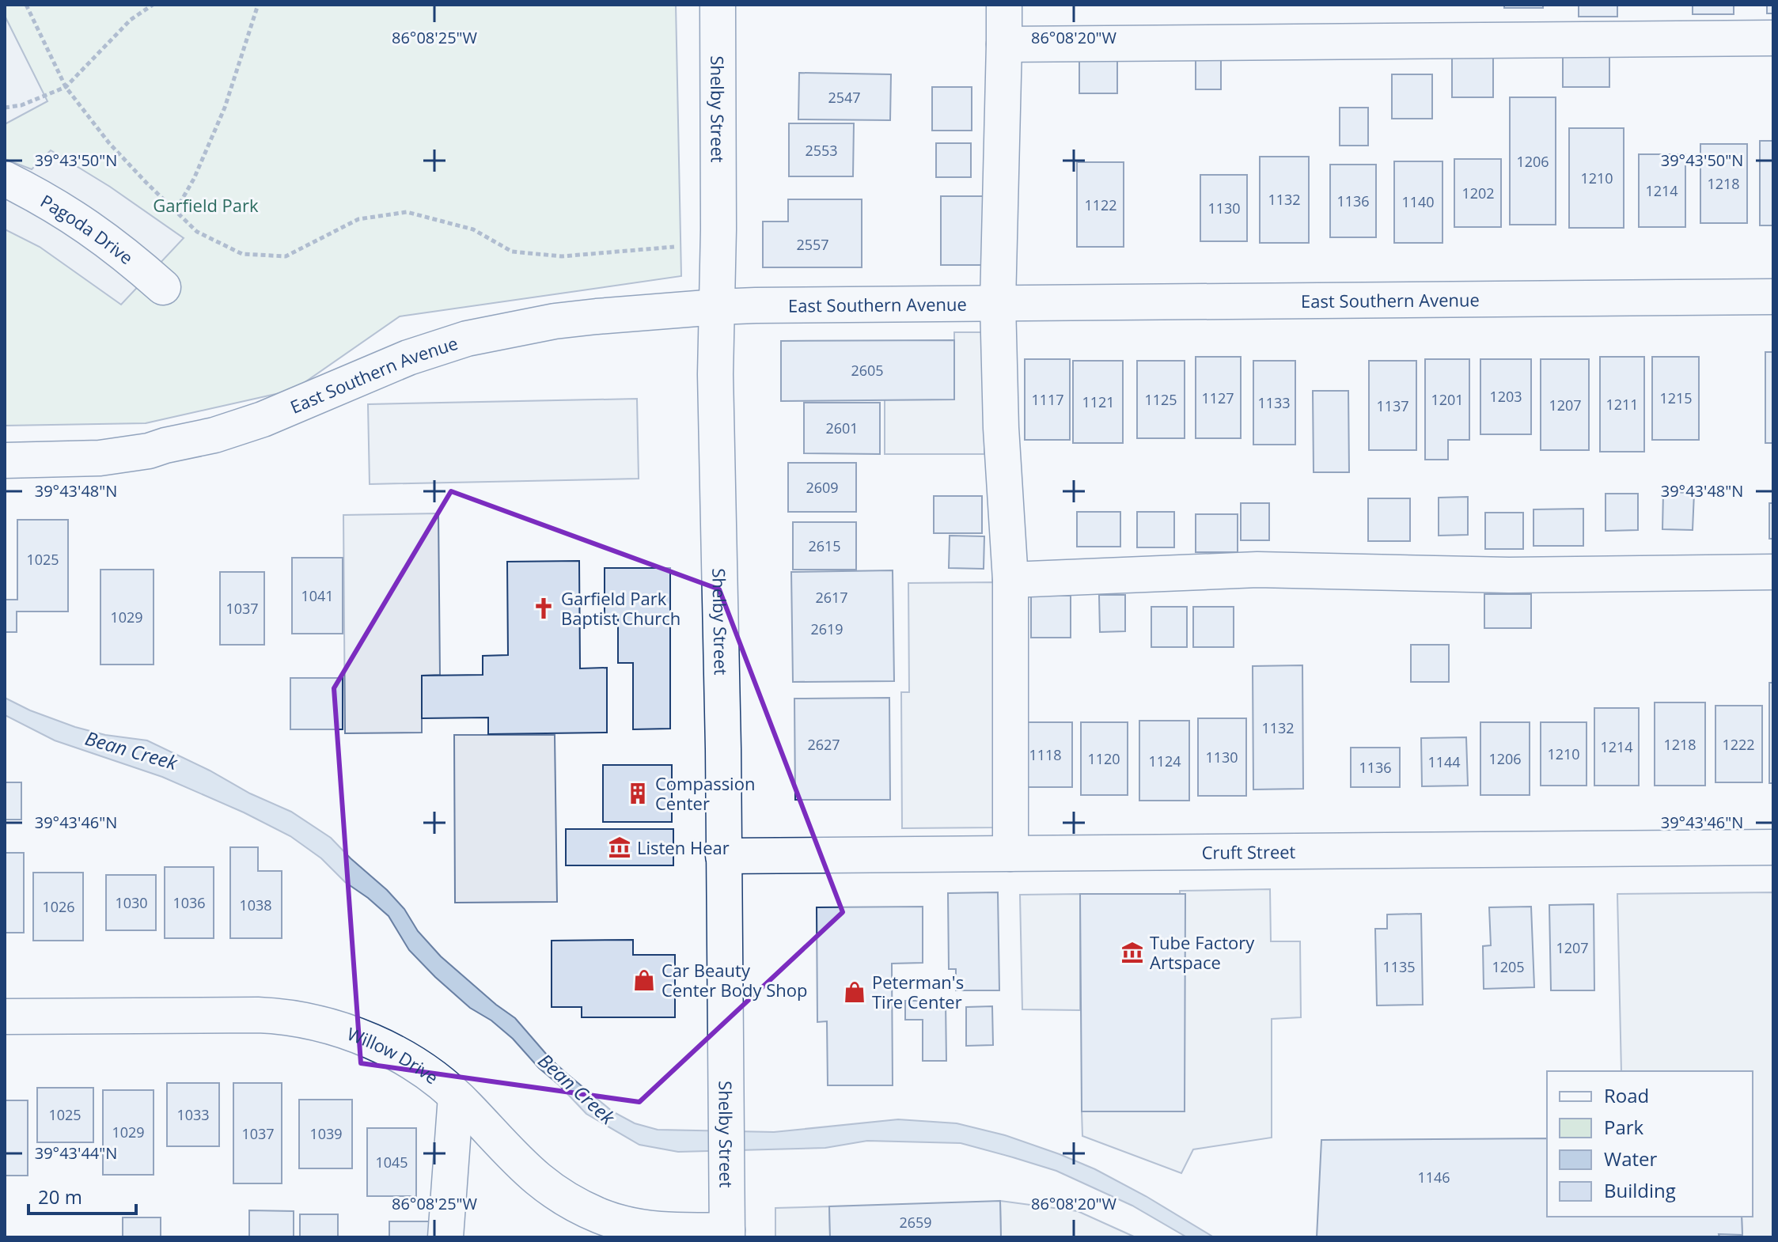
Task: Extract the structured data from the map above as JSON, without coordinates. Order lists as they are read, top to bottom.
{
  "streets": {
    "street": [
      "Shelby Street",
      "Pagoda Drive",
      "East Southern Avenue",
      "Cruft Street",
      "Willow Drive"
    ]
  },
  "crossings": [
    ["Shelby Street", "East Southern Avenue"],
    ["Shelby Street", "Cruft Street"],
    ["Shelby Street", "Willow Drive"]
  ],
  "water": ["Bean Creek"],
  "parks": ["Garfield Park"],
  "places": {
    "church": ["Garfield Park Baptist Church"],
    "building": ["Compassion Center"],
    "museum": ["Listen Hear", "Tube Factory Artspace"],
    "shop": ["Car Beauty Center Body Shop", "Peterman's Tire Center"]
  },
  "house_numbers": [
    "2547",
    "2553",
    "1206",
    "1210",
    "1218",
    "1214",
    "1202",
    "1132",
    "1136",
    "1140",
    "1122",
    "1130",
    "2557",
    "2605",
    "1203",
    "1127",
    "1215",
    "1117",
    "1125",
    "1201",
    "1121",
    "1133",
    "1211",
    "1207",
    "1137",
    "2601",
    "2609",
    "2615",
    "1025",
    "1041",
    "2617",
    "1037",
    "1029",
    "2619",
    "1132",
    "2627",
    "1218",
    "1222",
    "1214",
    "1210",
    "1118",
    "1130",
    "1120",
    "1206",
    "1124",
    "1144",
    "1136",
    "1030",
    "1036",
    "1038",
    "1026",
    "1207",
    "1135",
    "1205",
    "1025",
    "1033",
    "1029",
    "1037",
    "1039",
    "1045",
    "1146",
    "2659"
  ],
  "legend": [
    "Road",
    "Park",
    "Water",
    "Building"
  ],
  "scale_bar": "20 m",
  "coordinates": [
    "86°08'25\"W",
    "86°08'20\"W",
    "39°43'50\"N",
    "39°43'48\"N",
    "39°43'46\"N",
    "39°43'44\"N"
  ]
}
